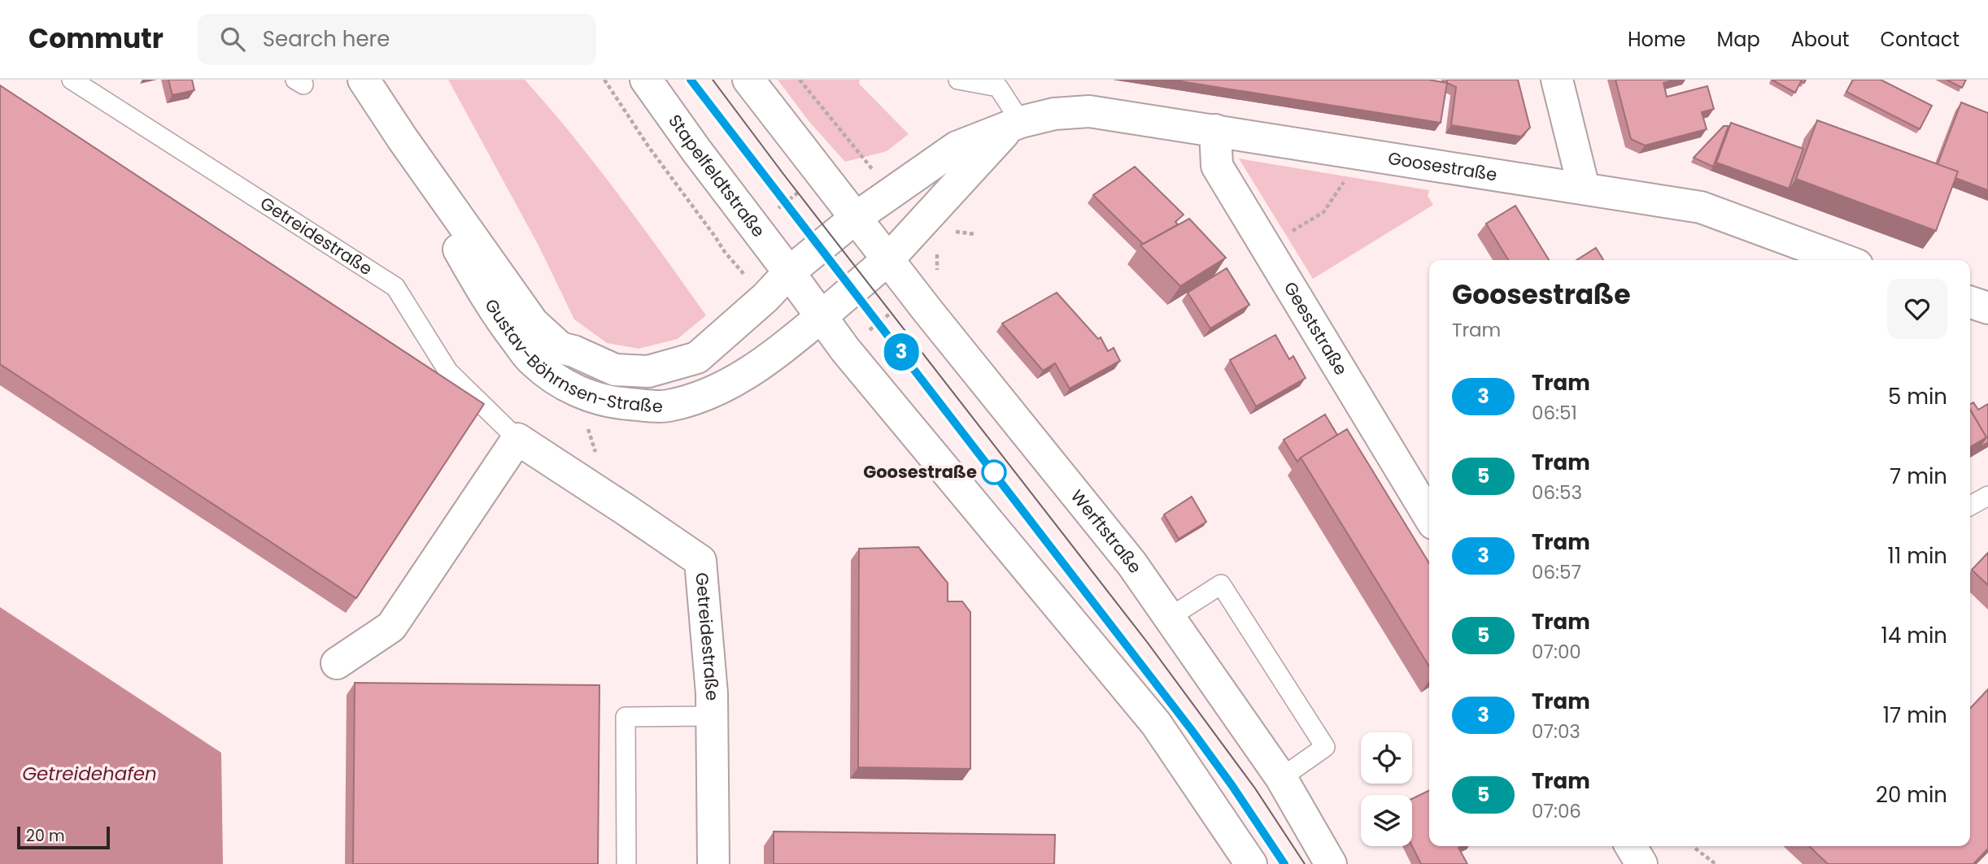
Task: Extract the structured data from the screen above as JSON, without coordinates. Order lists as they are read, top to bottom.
{
  "streets": {
    "street": [
      "Goosestraße",
      "Stapelfeldtstraße",
      "Getreidestraße",
      "Geeststraße",
      "Gustav-Böhrnsen-Straße",
      "Werftstraße"
    ]
  },
  "crossings": [
    ["Goosestraße", "Geeststraße"],
    ["Goosestraße", "Gustav-Böhrnsen-Straße"],
    ["Goosestraße", "Werftstraße"],
    ["Stapelfeldtstraße", "Gustav-Böhrnsen-Straße"],
    ["Gustav-Böhrnsen-Straße", "Werftstraße"]
  ],
  "water": ["Getreidehafen"],
  "places": ["Goosestraße"],
  "lines": ["tram line 3"],
  "scale_bar": "20 m",
  "page": {
    "header": "Commutr",
    "search": "Search here",
    "nav": [
      "Home",
      "Map",
      "About",
      "Contact"
    ],
    "on_map": "3",
    "heading": ["Goosestraße", "Tram"],
    "list": [
      {
        "mark": "3",
        "name": "Tram",
        "note": "06:51",
        "value": "5 min"
      },
      {
        "mark": "5",
        "name": "Tram",
        "note": "06:53",
        "value": "7 min"
      },
      {
        "mark": "3",
        "name": "Tram",
        "note": "06:57",
        "value": "11 min"
      },
      {
        "mark": "5",
        "name": "Tram",
        "note": "07:00",
        "value": "14 min"
      },
      {
        "mark": "3",
        "name": "Tram",
        "note": "07:03",
        "value": "17 min"
      },
      {
        "mark": "5",
        "name": "Tram",
        "note": "07:06",
        "value": "20 min"
      }
    ],
    "scale": "20 m"
  }
}
